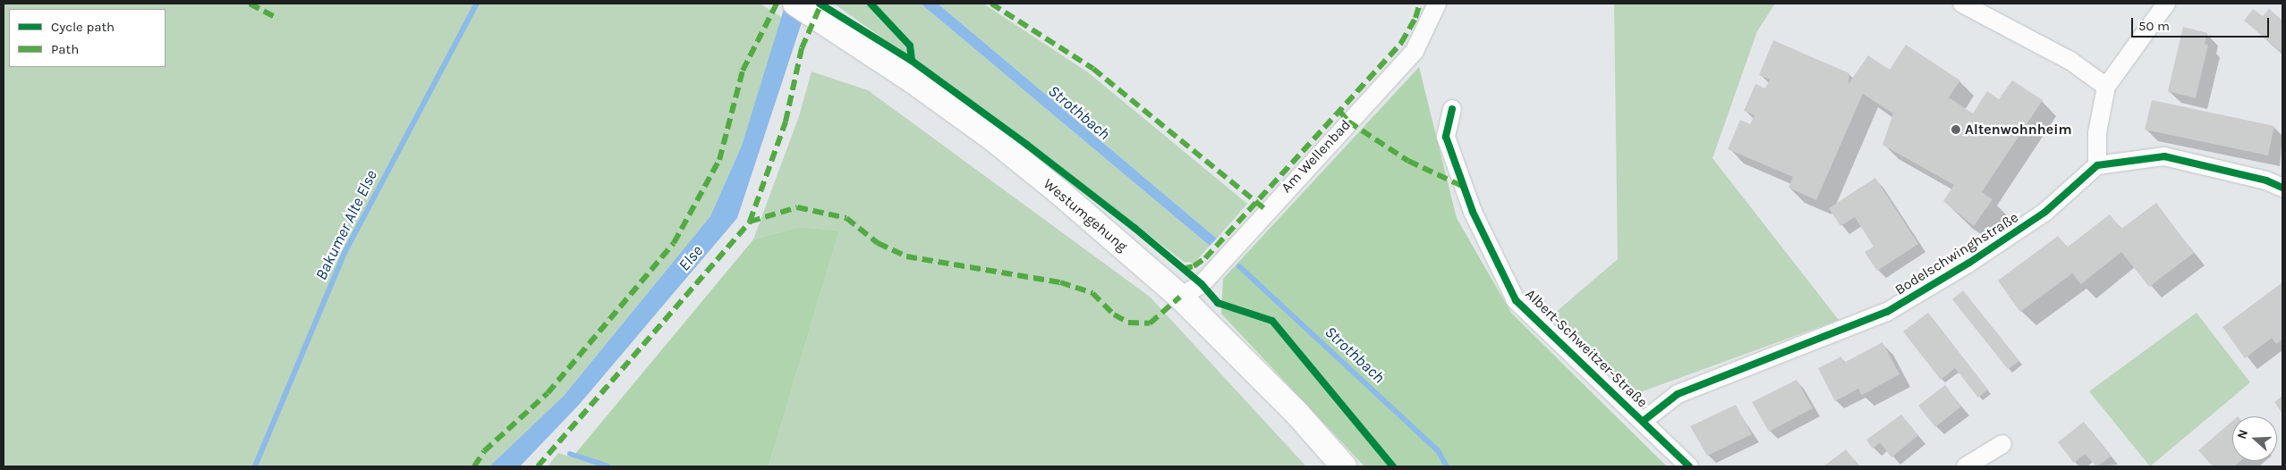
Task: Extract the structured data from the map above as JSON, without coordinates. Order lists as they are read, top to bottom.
{
  "streets": {
    "main road": ["Westumgehung"],
    "street": ["Am Wellenbad", "Bodelschwinghstraße", "Albert-Schweitzer-Straße"]
  },
  "crossings": [
    ["Am Wellenbad", "Westumgehung"],
    ["Bodelschwinghstraße", "Albert-Schweitzer-Straße"]
  ],
  "water": ["Strothbach", "Bakumer Alte Else", "Else"],
  "places": ["Altenwohnheim"],
  "legend": ["Cycle path", "Path"],
  "scale_bar": "50 m",
  "north": "left"
}
